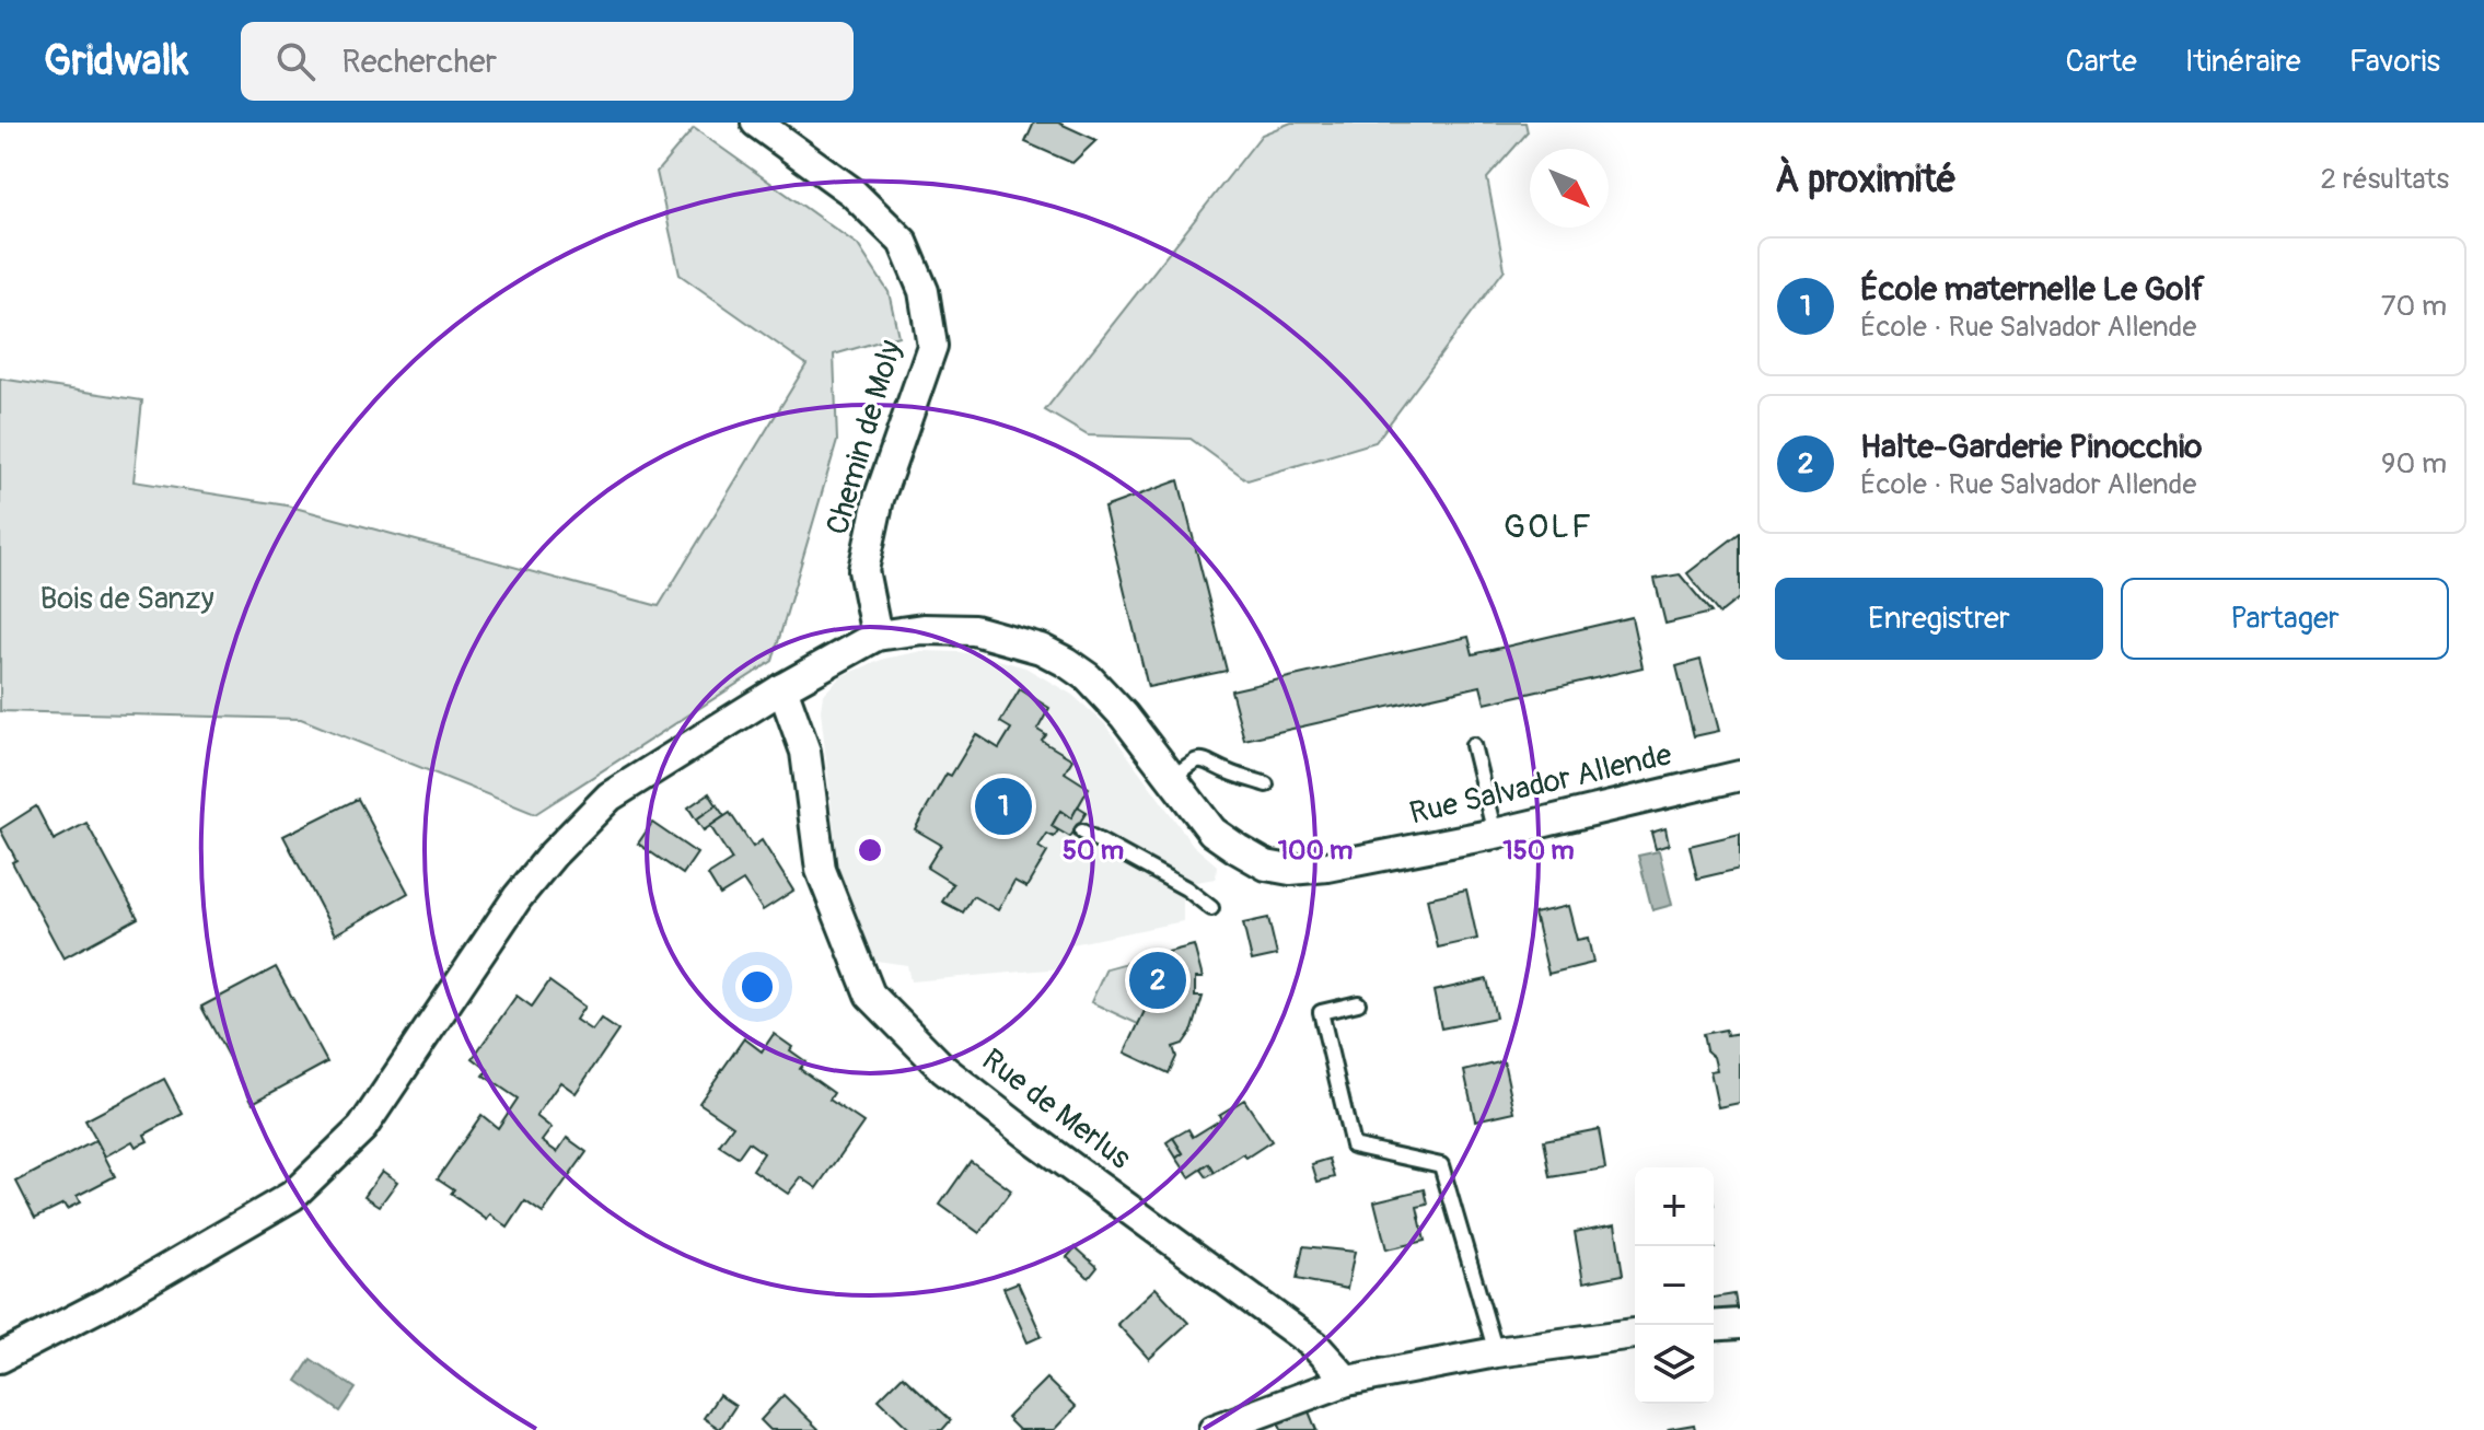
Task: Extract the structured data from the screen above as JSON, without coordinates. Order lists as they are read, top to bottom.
{
  "streets": {
    "street": ["Chemin de Moly", "Rue Salvador Allende", "Rue de Merlus"]
  },
  "crossings": [
    ["Chemin de Moly", "Rue Salvador Allende"],
    ["Rue Salvador Allende", "Rue de Merlus"]
  ],
  "districts": ["GOLF"],
  "parks": ["Bois de Sanzy"],
  "north": "bottom right",
  "page": {
    "header": "Gridwalk",
    "search": "Rechercher",
    "nav": ["Carte", "Itinéraire", "Favoris"],
    "heading": ["À proximité", "2 résultats"],
    "list": [
      {
        "mark": "1",
        "name": "École maternelle Le Golf",
        "note": "École · Rue Salvador Allende",
        "value": "70 m"
      },
      {
        "mark": "2",
        "name": "Halte-Garderie Pinocchio",
        "note": "École · Rue Salvador Allende",
        "value": "90 m"
      }
    ],
    "buttons": ["Enregistrer", "Partager"],
    "pins": ["1", "2"],
    "map_buttons": ["+", "−"]
  },
  "rings": ["50 m", "100 m", "150 m"]
}
